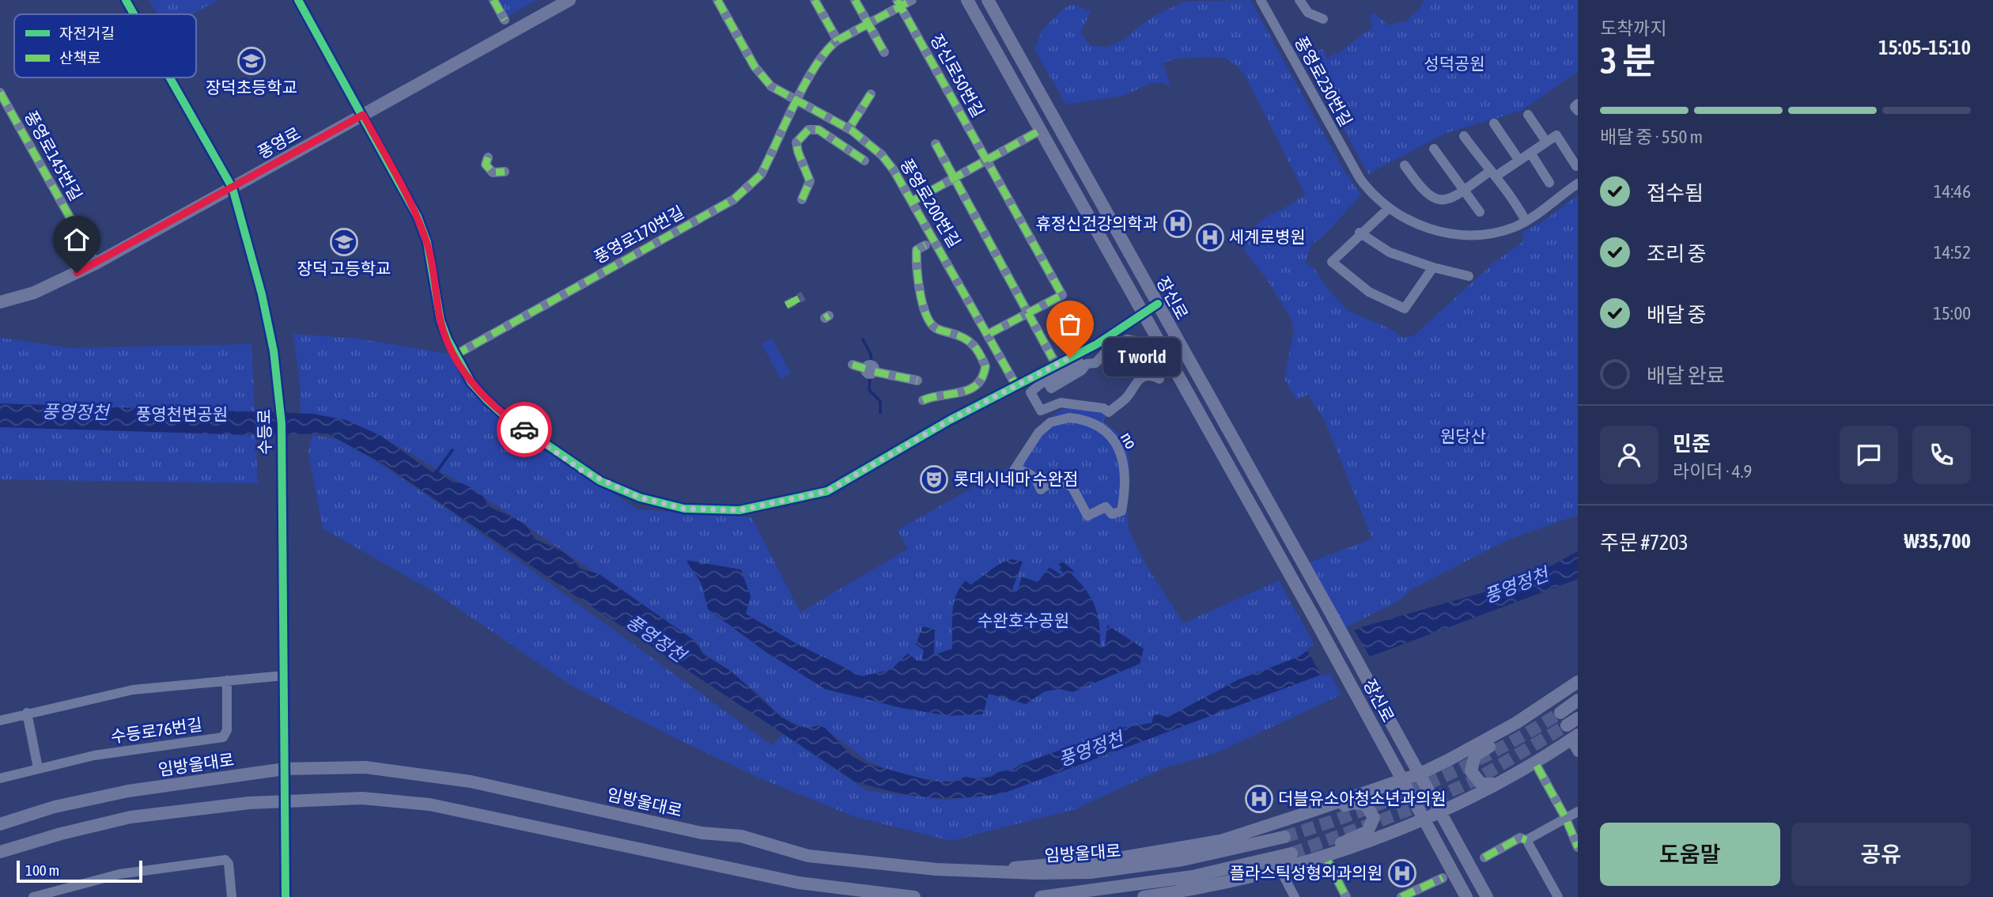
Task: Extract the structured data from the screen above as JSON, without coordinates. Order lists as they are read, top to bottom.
{
  "streets": {
    "main road": ["풍영로", "장신로", "임방울대로"],
    "street": [
      "장신로50번길",
      "풍영로230번길",
      "풍영로145번길",
      "풍영로200번길",
      "풍영로170번길",
      "수등로",
      "no",
      "수등로76번길"
    ]
  },
  "crossings": [
    ["풍영로", "풍영로145번길"],
    ["풍영로", "수등로"],
    ["풍영로200번길", "풍영로170번길"],
    ["수등로", "임방울대로"]
  ],
  "water": ["풍영정천"],
  "parks": [
    "성덕공원",
    "풍영천변공원",
    "원당산",
    "수완호수공원"
  ],
  "places": {
    "school or university": ["장덕초등학교", "장덕 고등학교"],
    "hospital": [
      "휴정신건강의학과",
      "세계로병원",
      "더블유소아청소년과의원",
      "플라스틱성형외과의원"
    ],
    "other": ["T world"],
    "theatre": ["롯데시네마 수완점"]
  },
  "legend": ["자전거길", "산책로"],
  "scale_bar": "100 m",
  "page": {
    "heading": ["3 분", "도착까지", "15:05–15:10"],
    "panel": [
      "민준",
      "라이더 · 4.9",
      "주문 #7203",
      "₩35,700"
    ],
    "bar": "배달 중 · 550 m",
    "list": [
      ["접수됨", "14:46"],
      ["조리 중", "14:52"],
      ["배달 중", "15:00"],
      "배달 완료"
    ],
    "bubble": "T world",
    "buttons": ["도움말", "공유"],
    "scale": "100 m"
  }
}
